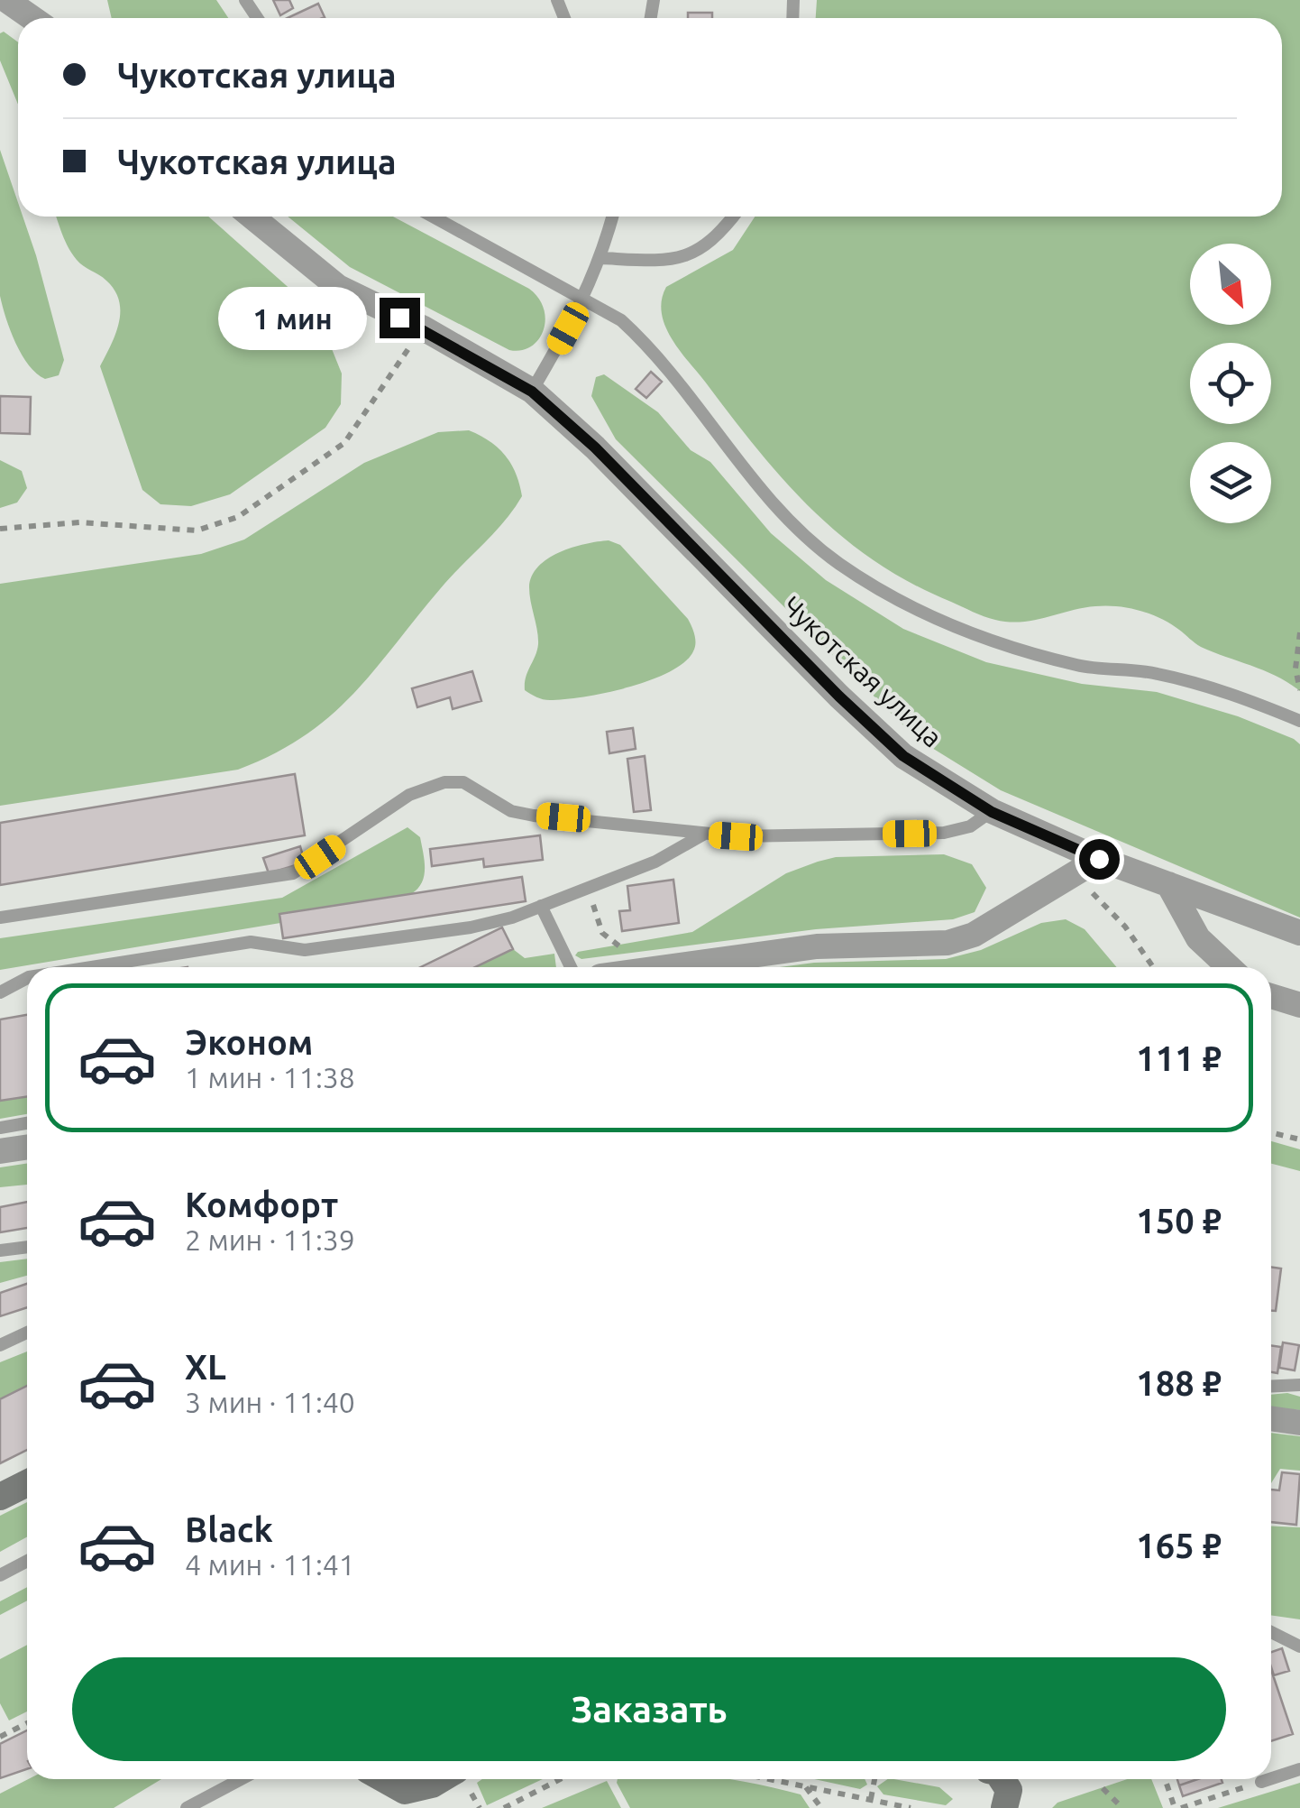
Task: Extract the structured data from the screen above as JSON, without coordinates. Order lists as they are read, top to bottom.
{
  "streets": {
    "street": ["Чукотская улица"]
  },
  "north": "bottom right",
  "page": {
    "banner": ["Чукотская улица", "Чукотская улица"],
    "bubble": "1 мин",
    "list": [
      {
        "name": "Эконом",
        "note": "1 мин · 11:38",
        "value": "111 ₽"
      },
      {
        "name": "Комфорт",
        "note": "2 мин · 11:39",
        "value": "150 ₽"
      },
      {
        "name": "XL",
        "note": "3 мин · 11:40",
        "value": "188 ₽"
      },
      {
        "name": "Black",
        "note": "4 мин · 11:41",
        "value": "165 ₽"
      }
    ],
    "buttons": "Заказать"
  }
}
